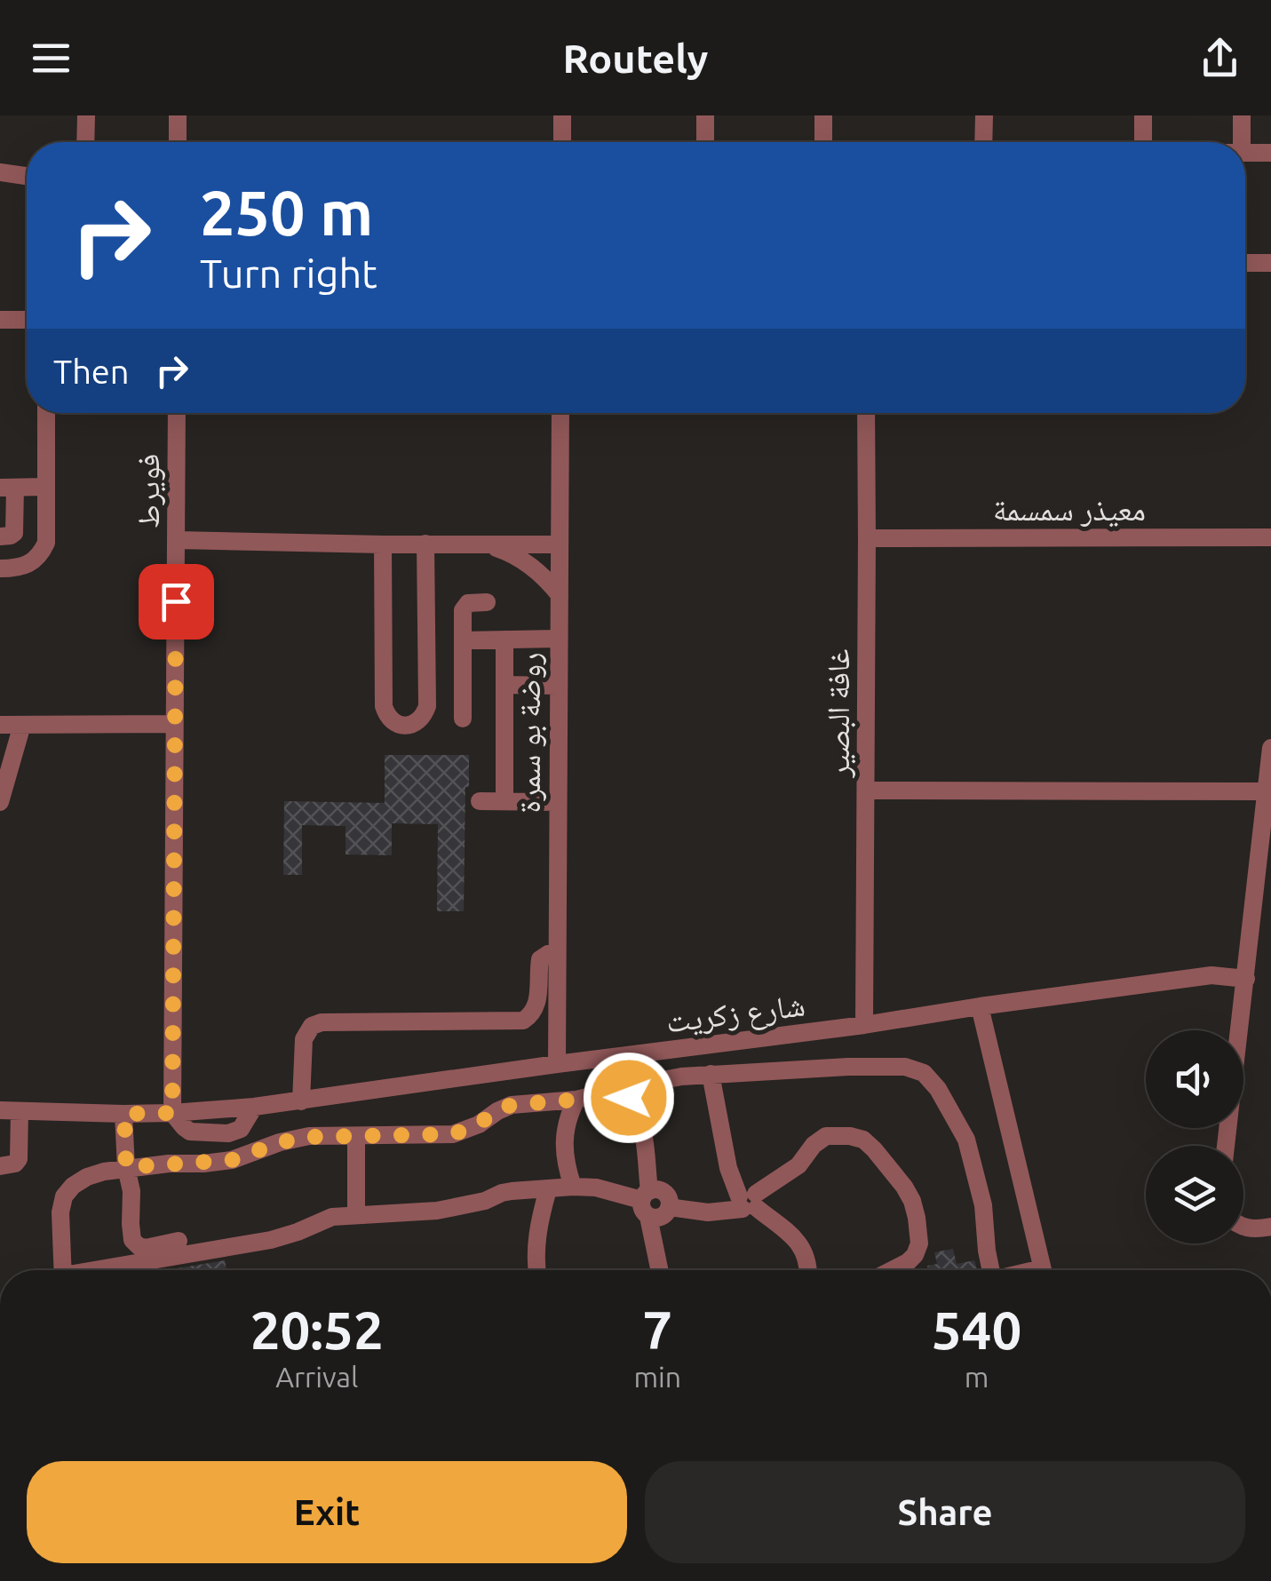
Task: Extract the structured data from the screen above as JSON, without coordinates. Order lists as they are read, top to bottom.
{
  "streets": {
    "street": [
      "فويرط",
      "معيذر سمسمة",
      "غافة البصير",
      "روضة بو سمرة",
      "شارع زكريت"
    ]
  },
  "crossings": [
    ["فويرط", "شارع زكريت"],
    ["معيذر سمسمة", "غافة البصير"],
    ["غافة البصير", "شارع زكريت"],
    ["روضة بو سمرة", "شارع زكريت"]
  ],
  "page": {
    "header": "Routely",
    "turn": ["250 m", "Turn right"],
    "then": "Then",
    "eta": [
      "20:52",
      "Arrival",
      "7",
      "min",
      "540",
      "m"
    ],
    "buttons": ["Exit", "Share"]
  }
}
